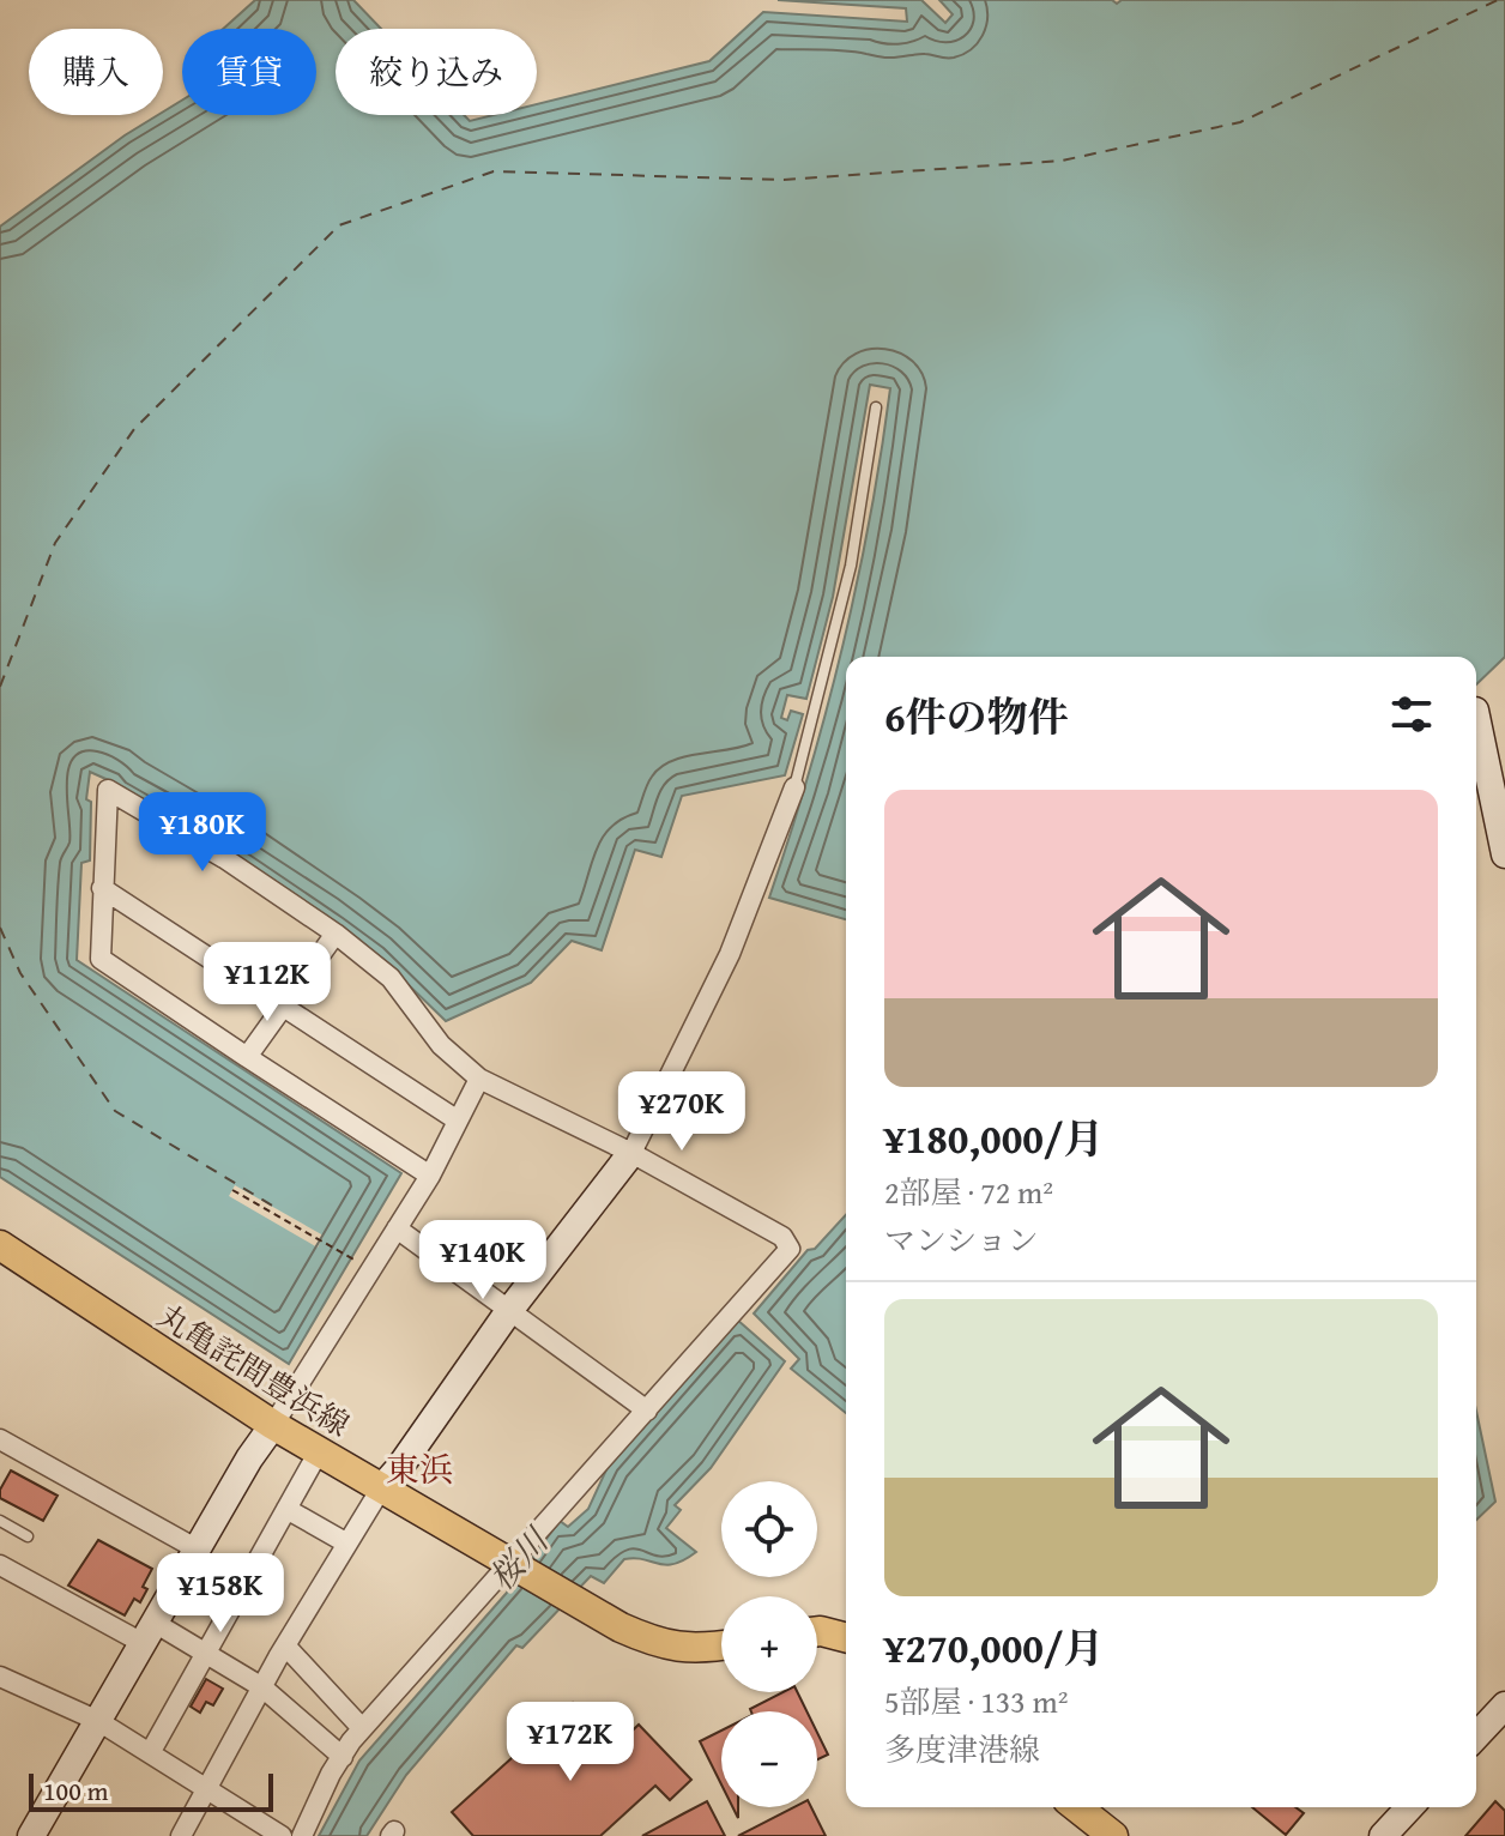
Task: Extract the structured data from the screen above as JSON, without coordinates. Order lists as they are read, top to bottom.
{
  "streets": {
    "main road": ["丸亀詫間豊浜線"]
  },
  "districts": ["東浜"],
  "water": ["桜川"],
  "scale_bar": "100 m",
  "page": {
    "chip": ["購入", "賃貸", "絞り込み"],
    "heading": "6件の物件",
    "list": [
      {
        "name": "¥180,000/月",
        "note": "2部屋 · 72 m² · マンション"
      },
      {
        "name": "¥270,000/月",
        "note": "5部屋 · 133 m² · 多度津港線"
      }
    ],
    "price": [
      "¥180K",
      "¥112K",
      "¥270K",
      "¥140K",
      "¥158K",
      "¥172K"
    ],
    "map_buttons": ["+", "−"],
    "scale": "100 m"
  }
}
